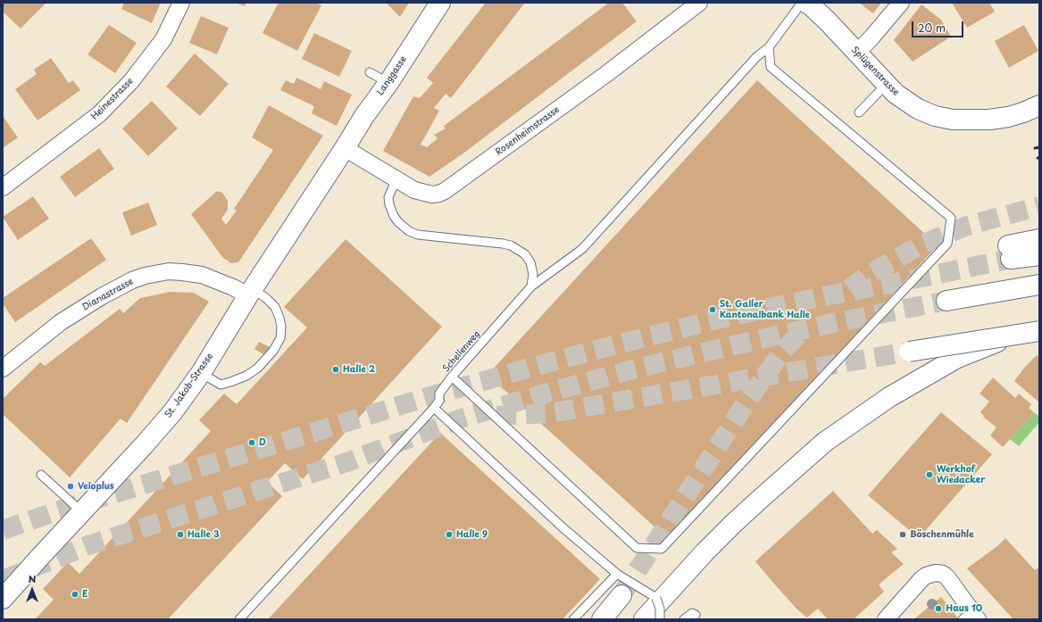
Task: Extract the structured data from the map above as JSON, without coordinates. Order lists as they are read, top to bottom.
{
  "streets": {
    "main road": ["Splügenstrasse", "Langgasse", "St. Jakob-Strasse"],
    "street": ["Heinestrasse", "Rosenheimstrasse", "Dianastrasse"],
    "lane": ["Schellenweg"]
  },
  "crossings": [
    ["Splügenstrasse", "Schellenweg"],
    ["Langgasse", "Rosenheimstrasse"],
    ["Langgasse", "St. Jakob-Strasse"],
    ["Rosenheimstrasse", "St. Jakob-Strasse"],
    ["Dianastrasse", "St. Jakob-Strasse"]
  ],
  "places": [
    "St. Galler Kantonalbank Halle",
    "Halle 2",
    "D",
    "Werkhof Wiedacker",
    "Veloplus",
    "Halle 3",
    "Halle 9",
    "Böschenmühle",
    "E",
    "Haus 10"
  ],
  "scale_bar": "20 m",
  "north": "top"
}
